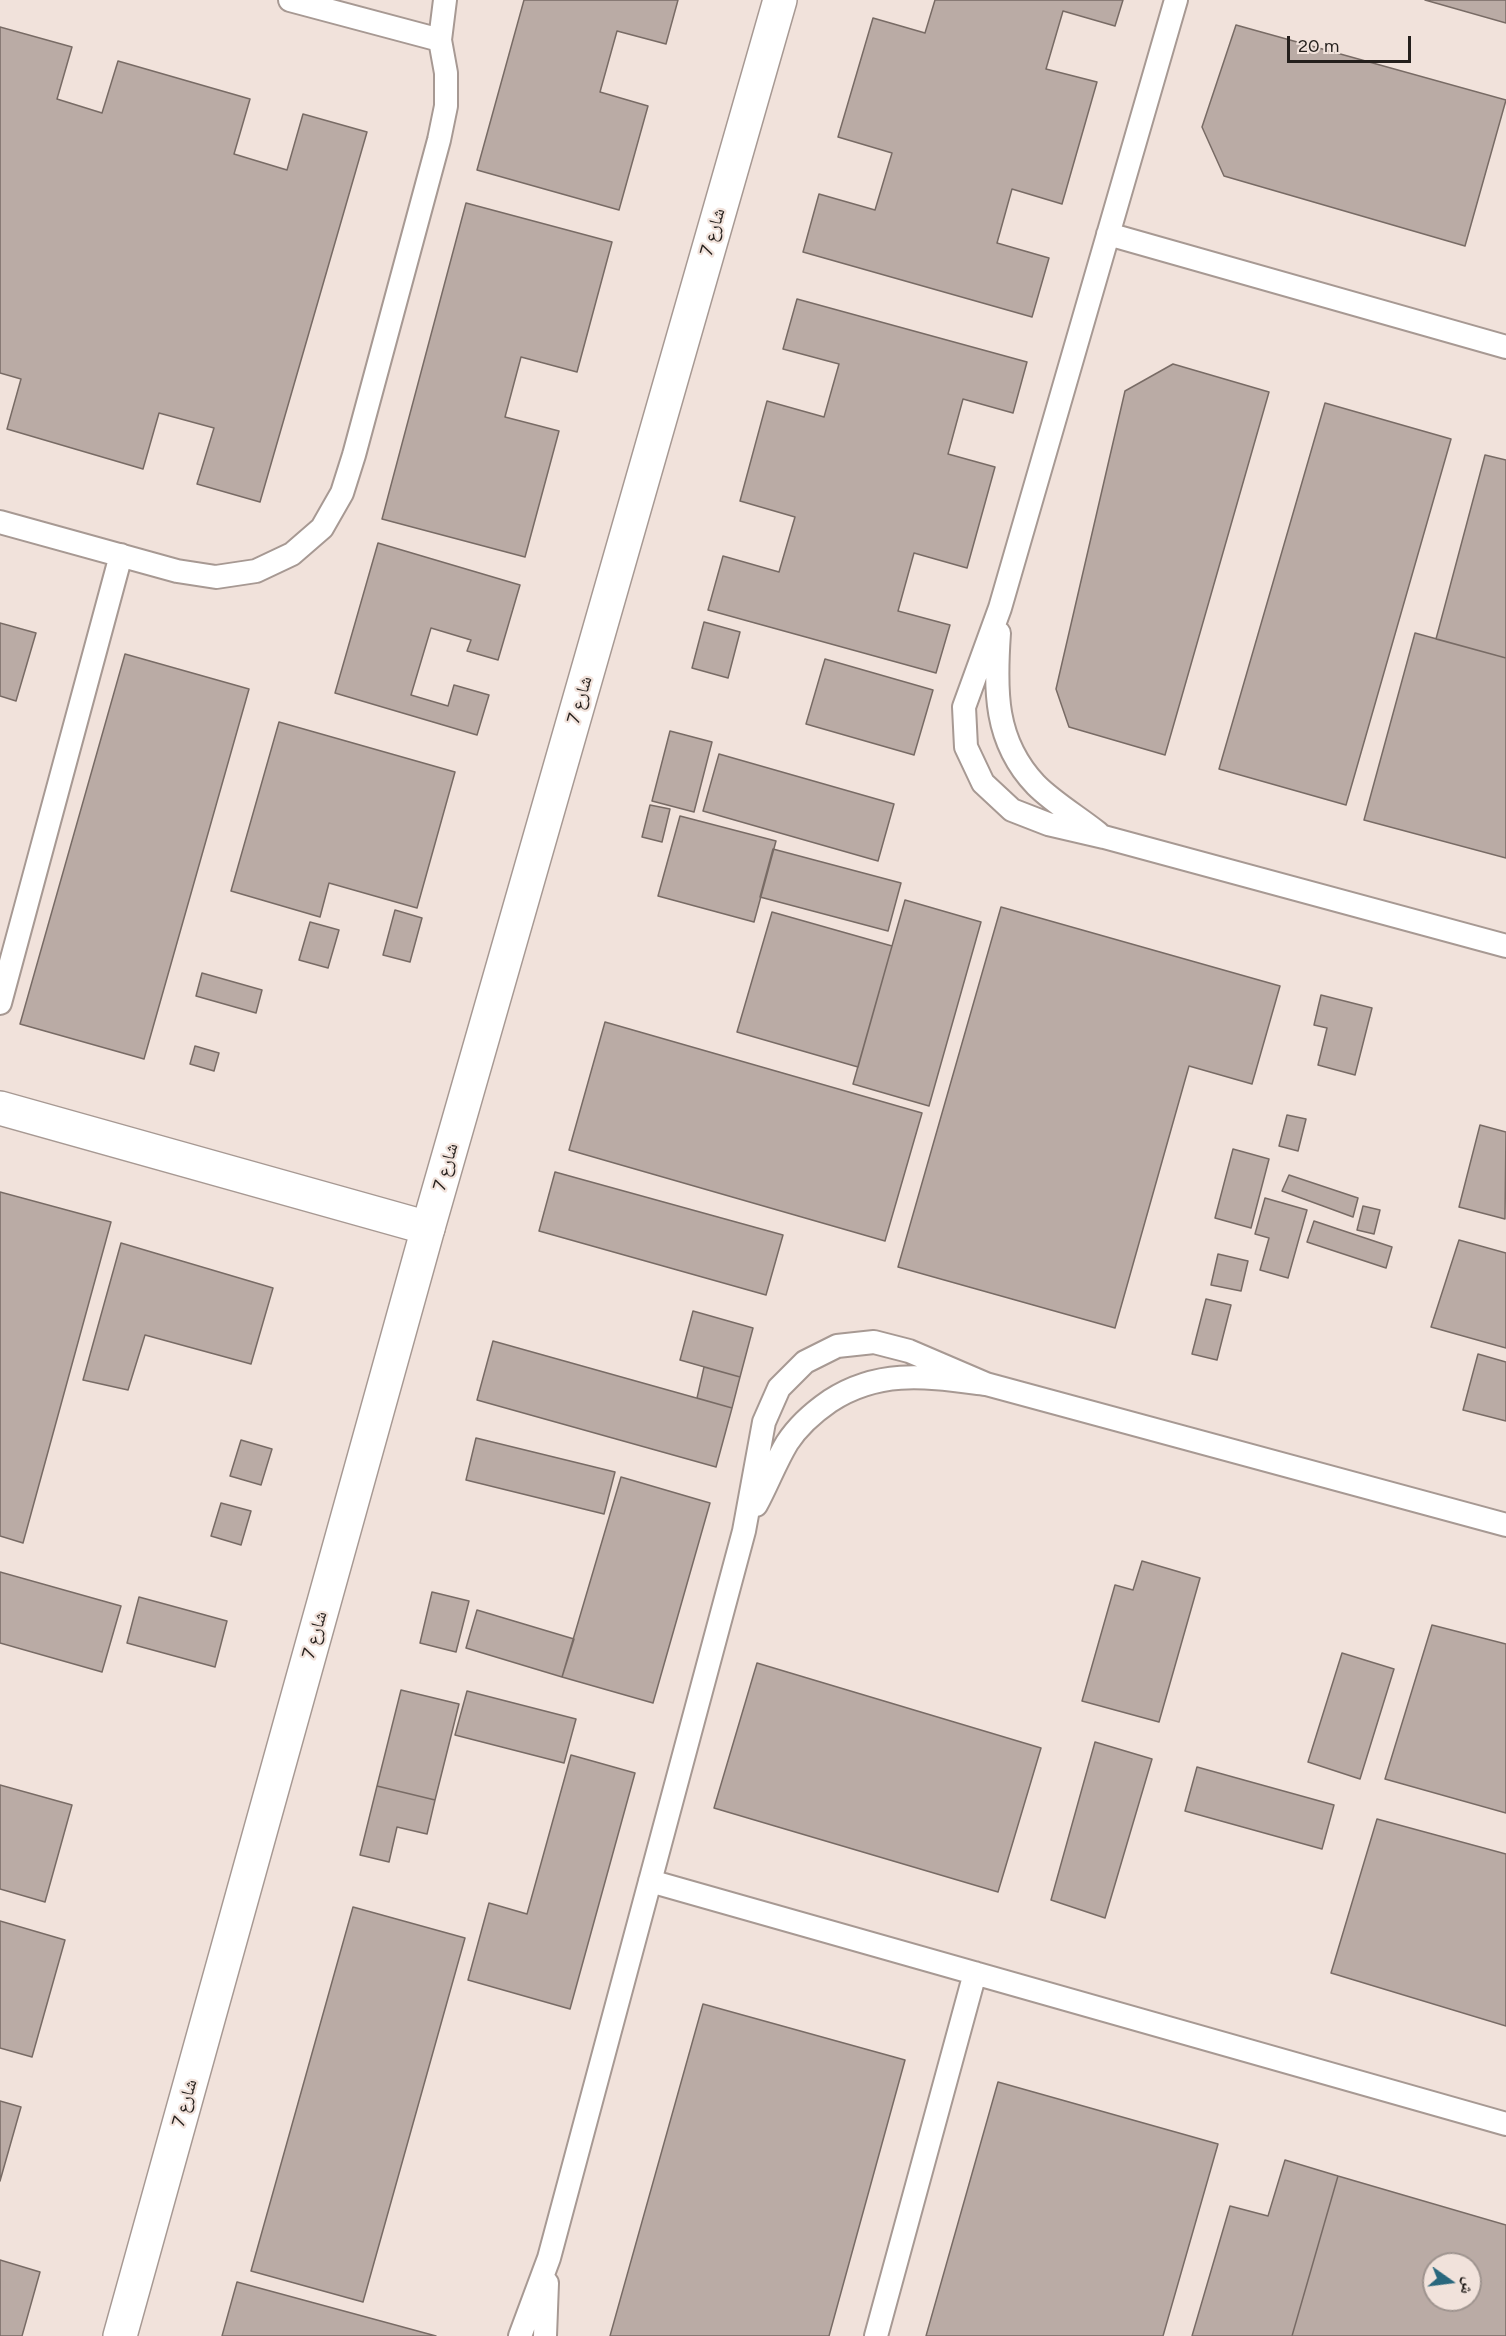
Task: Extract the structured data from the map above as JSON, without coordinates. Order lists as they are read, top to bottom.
{
  "streets": {
    "street": ["شارع 7"]
  },
  "scale_bar": "20 m",
  "north": "right"
}
